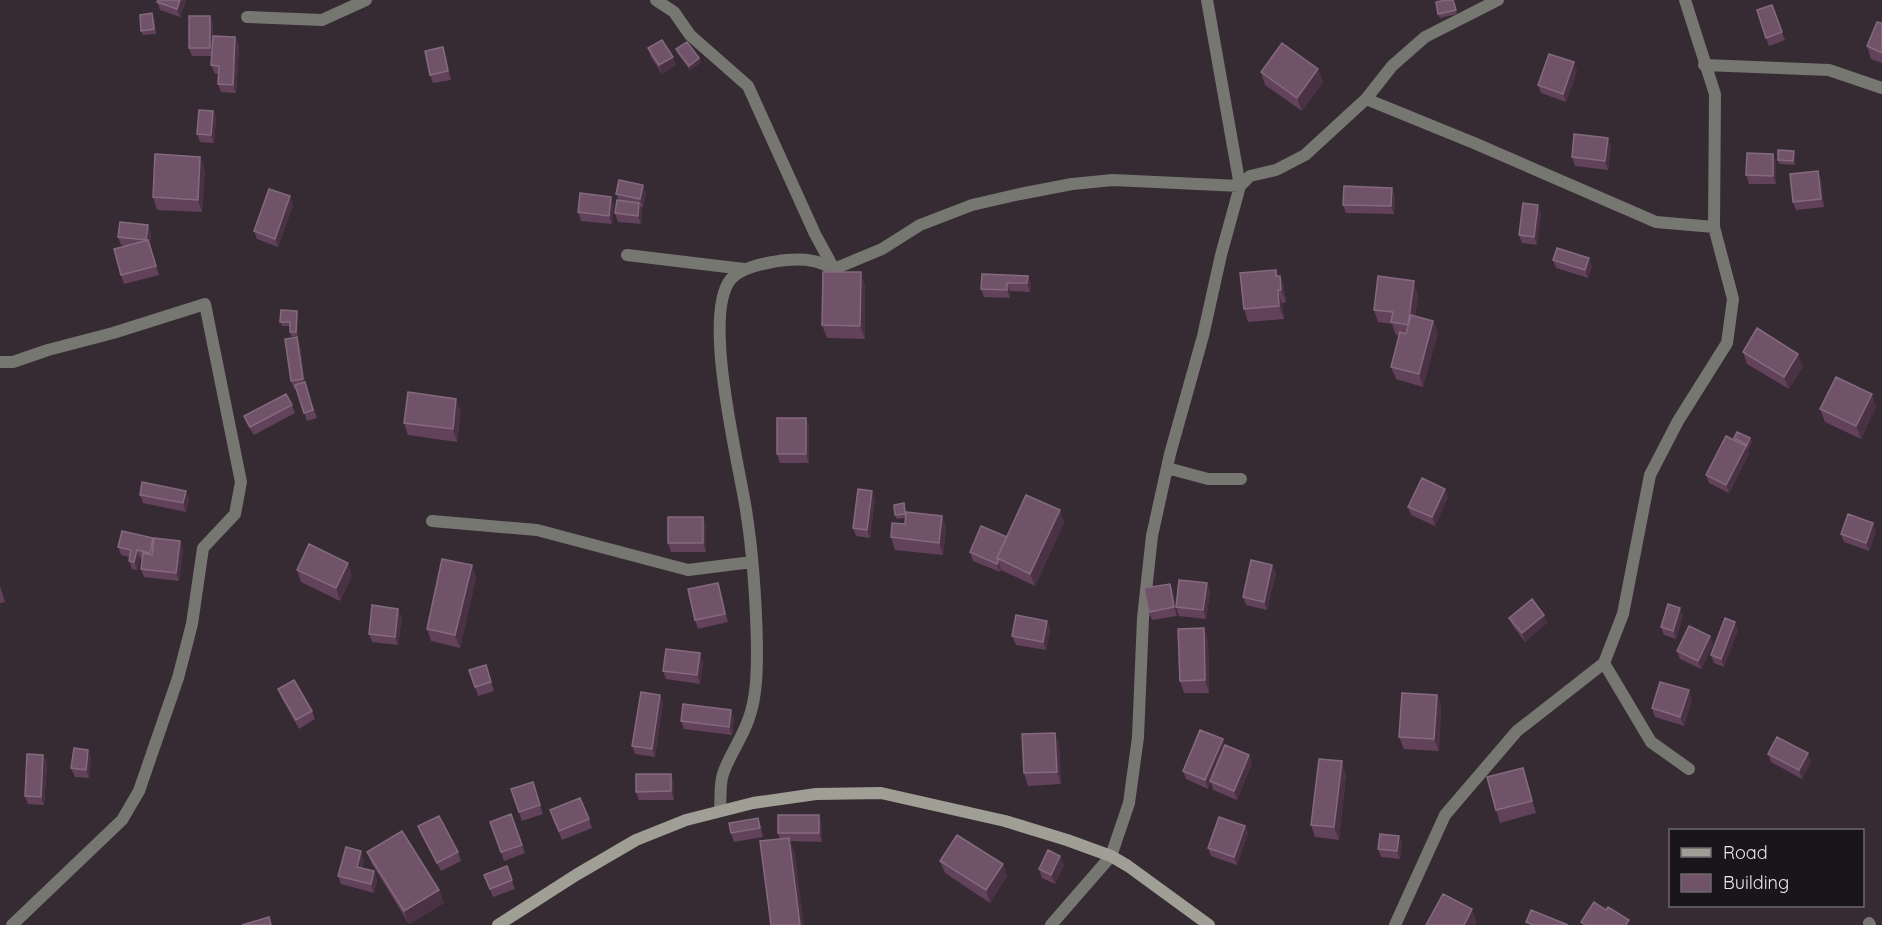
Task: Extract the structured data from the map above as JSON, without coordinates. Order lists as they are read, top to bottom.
{
  "legend": ["Road", "Building"]
}
